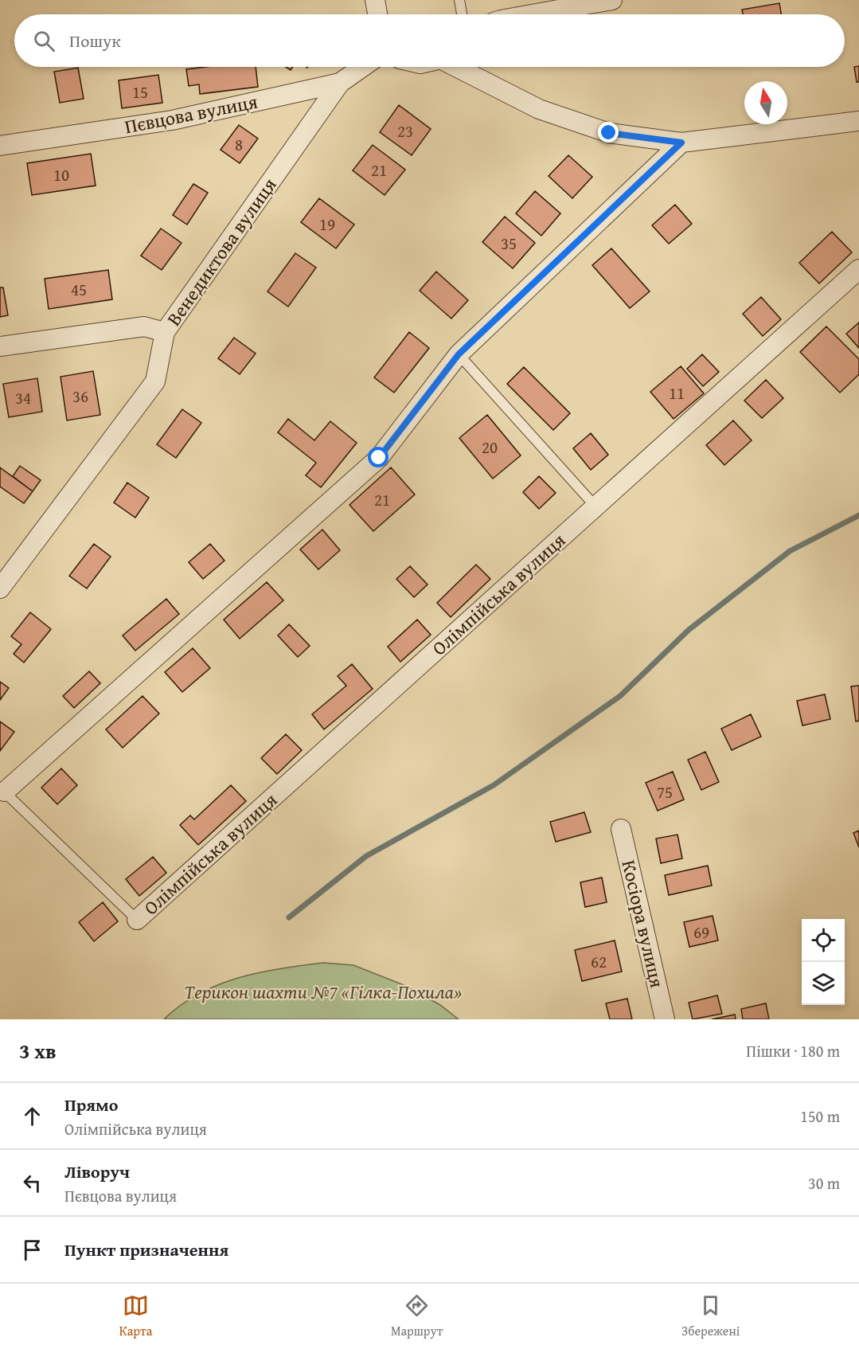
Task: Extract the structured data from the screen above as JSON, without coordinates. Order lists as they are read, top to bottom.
{
  "streets": {
    "street": [
      "Пєвцова вулиця",
      "Венедиктова вулиця",
      "Олімпійська вулиця",
      "Косіора вулиця"
    ]
  },
  "crossings": [
    ["Пєвцова вулиця", "Венедиктова вулиця"]
  ],
  "parks": ["Терикон шахти №7 «Гілка-Похила»"],
  "house_numbers": [
    "15",
    "23",
    "8",
    "21",
    "10",
    "19",
    "35",
    "45",
    "11",
    "36",
    "34",
    "20",
    "21",
    "75",
    "69",
    "62"
  ],
  "north": "top",
  "page": {
    "search": "Пошук",
    "heading": ["3 хв", "Пішки · 180 m"],
    "list": [
      ["Прямо", "Олімпійська вулиця", "150 m"],
      ["Ліворуч", "Пєвцова вулиця", "30 m"],
      "Пункт призначення"
    ],
    "nav": ["Карта", "Маршрут", "Збережені"]
  }
}
